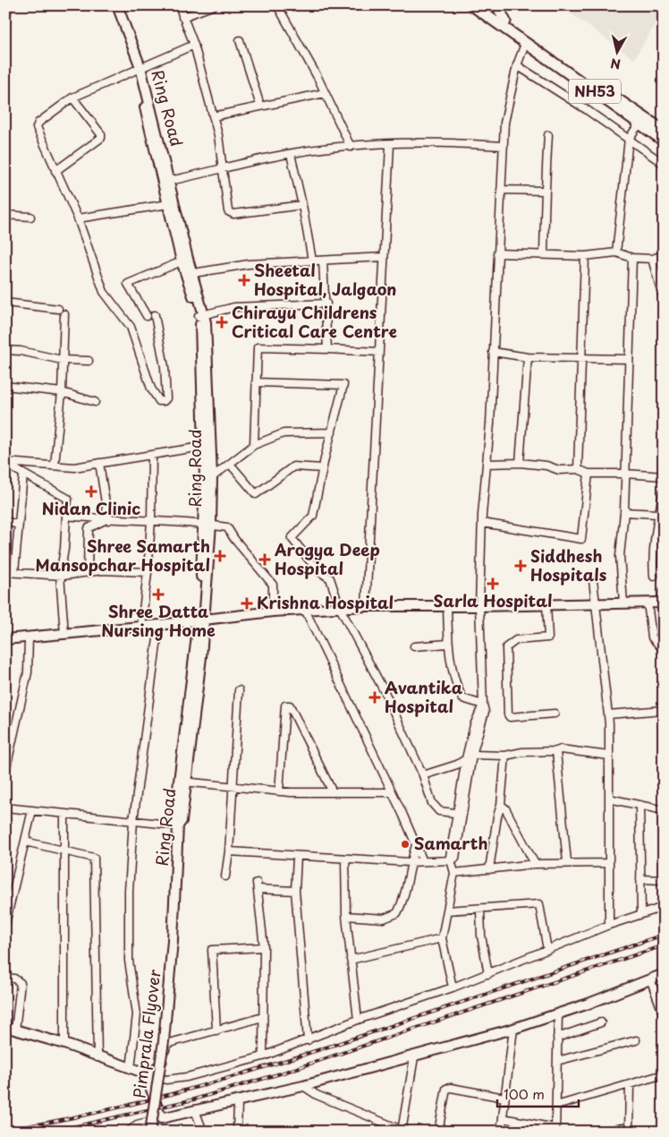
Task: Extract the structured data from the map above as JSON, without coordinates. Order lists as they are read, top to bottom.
{
  "streets": {
    "highway": ["NH53"],
    "main road": ["Ring Road", "Pimprala Flyover"]
  },
  "crossings": [
    ["Ring Road", "Pimprala Flyover"]
  ],
  "places": {
    "health": [
      "Sheetal Hospital, Jalgaon",
      "Chirayu Childrens Critical Care Centre",
      "Nidan Clinic",
      "Shree Samarth Mansopchar Hospital",
      "Arogya Deep Hospital",
      "Siddhesh Hospitals",
      "Sarla Hospital",
      "Shree Datta Nursing Home",
      "Krishna Hospital",
      "Avantika Hospital"
    ],
    "other": ["Samarth"]
  },
  "scale_bar": "100 m",
  "north": "bottom"
}
